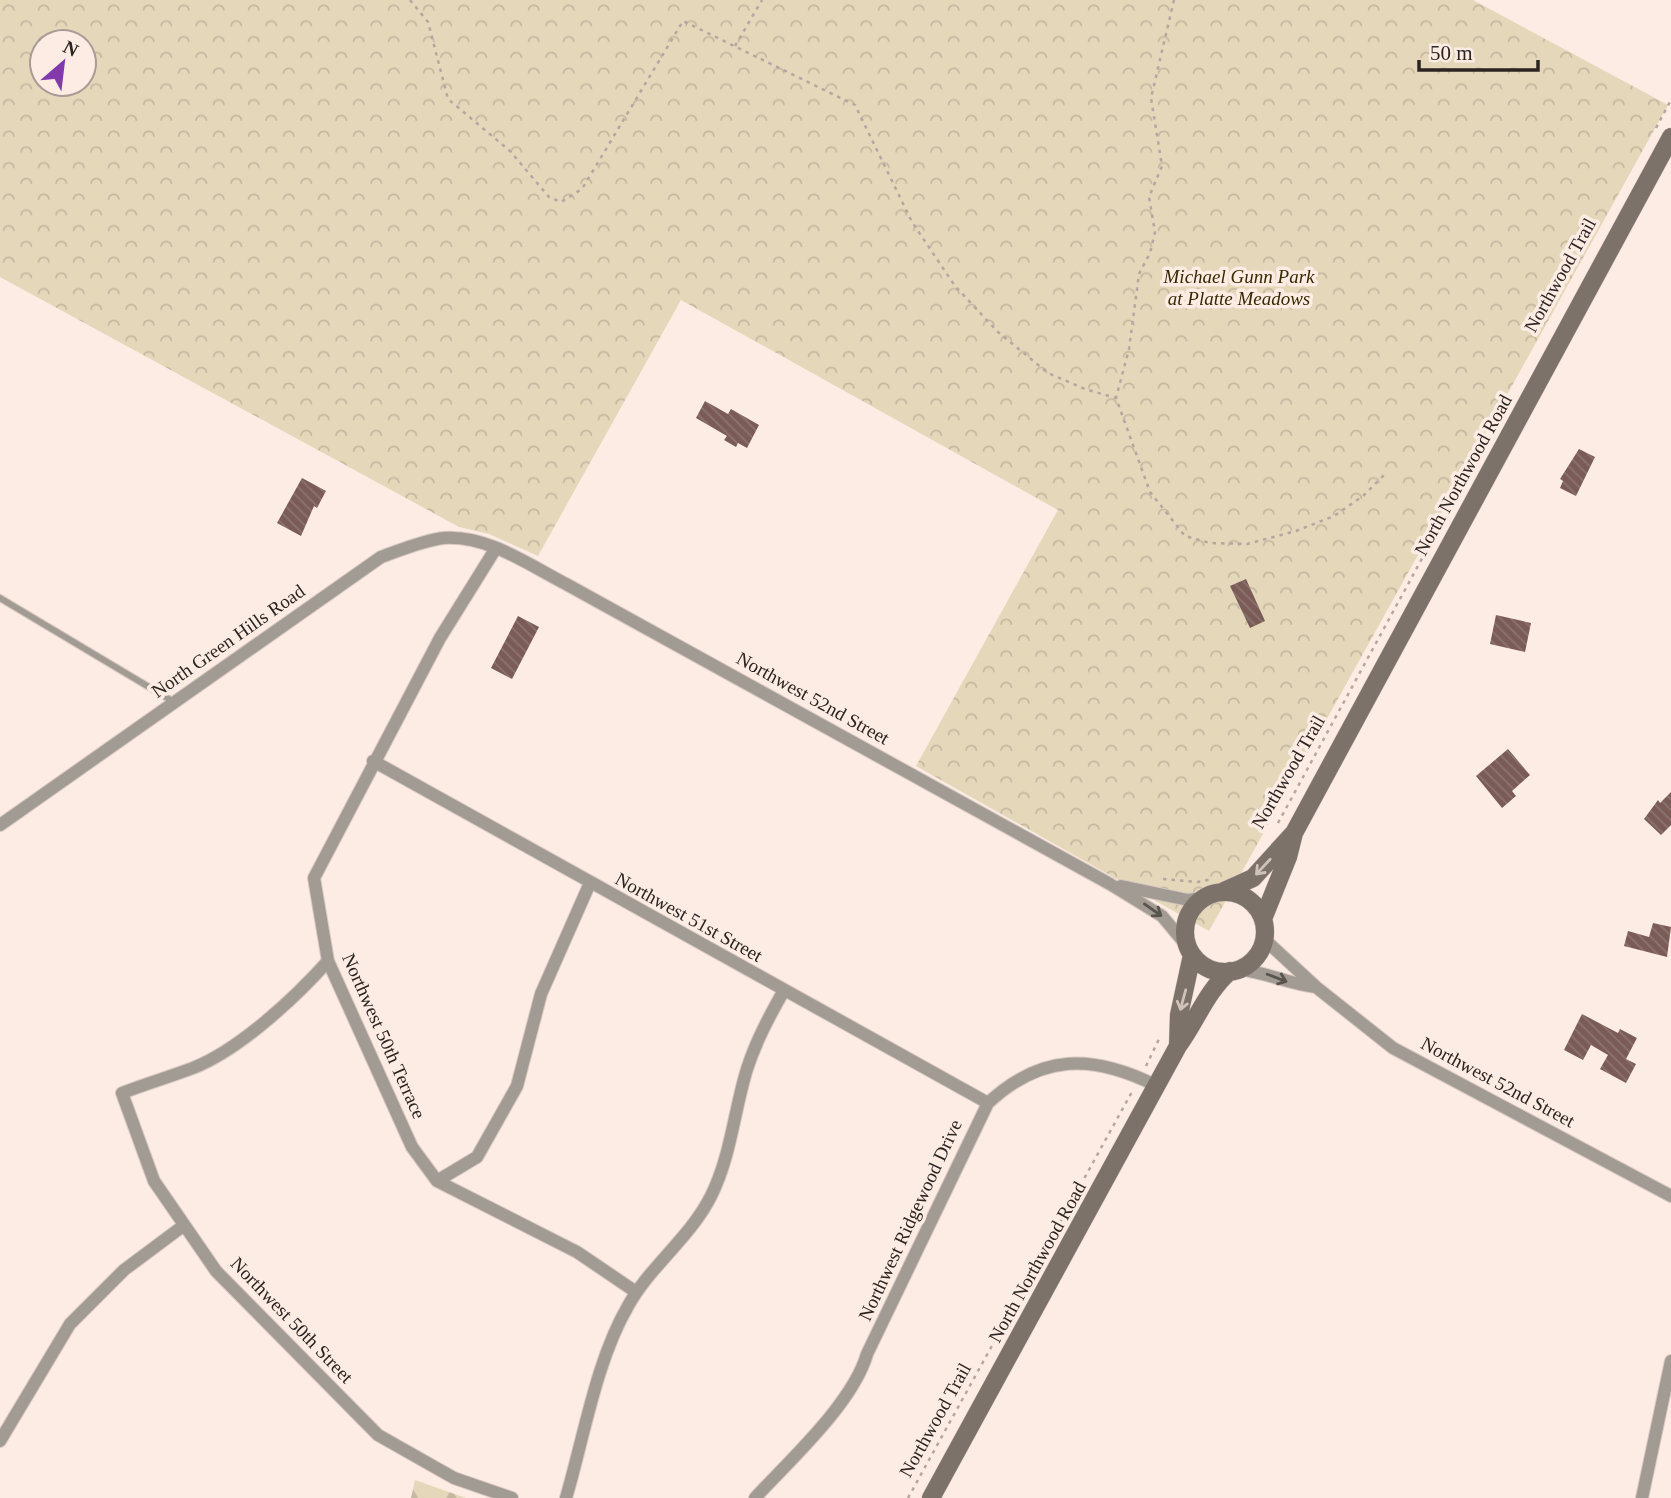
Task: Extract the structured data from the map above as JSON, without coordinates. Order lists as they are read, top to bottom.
{
  "streets": {
    "street": [
      "North Northwood Road",
      "North Green Hills Road",
      "Northwest 52nd Street",
      "Northwest 51st Street",
      "Northwest 50th Terrace",
      "Northwest Ridgewood Drive",
      "Northwest 50th Street"
    ],
    "path": ["Northwood Trail"]
  },
  "crossings": [
    ["Northwood Trail", "Northwest Ridgewood Drive"],
    ["North Northwood Road", "Northwest 52nd Street"],
    ["North Northwood Road", "Northwest Ridgewood Drive"],
    ["North Green Hills Road", "Northwest 52nd Street"],
    ["North Green Hills Road", "Northwest 50th Terrace"],
    ["Northwest 52nd Street", "Northwest 50th Terrace"],
    ["Northwest 51st Street", "Northwest 50th Terrace"],
    ["Northwest 51st Street", "Northwest Ridgewood Drive"],
    ["Northwest 50th Terrace", "Northwest 50th Street"]
  ],
  "parks": ["Michael Gunn Park at Platte Meadows"],
  "scale_bar": "50 m",
  "north": "top right"
}
